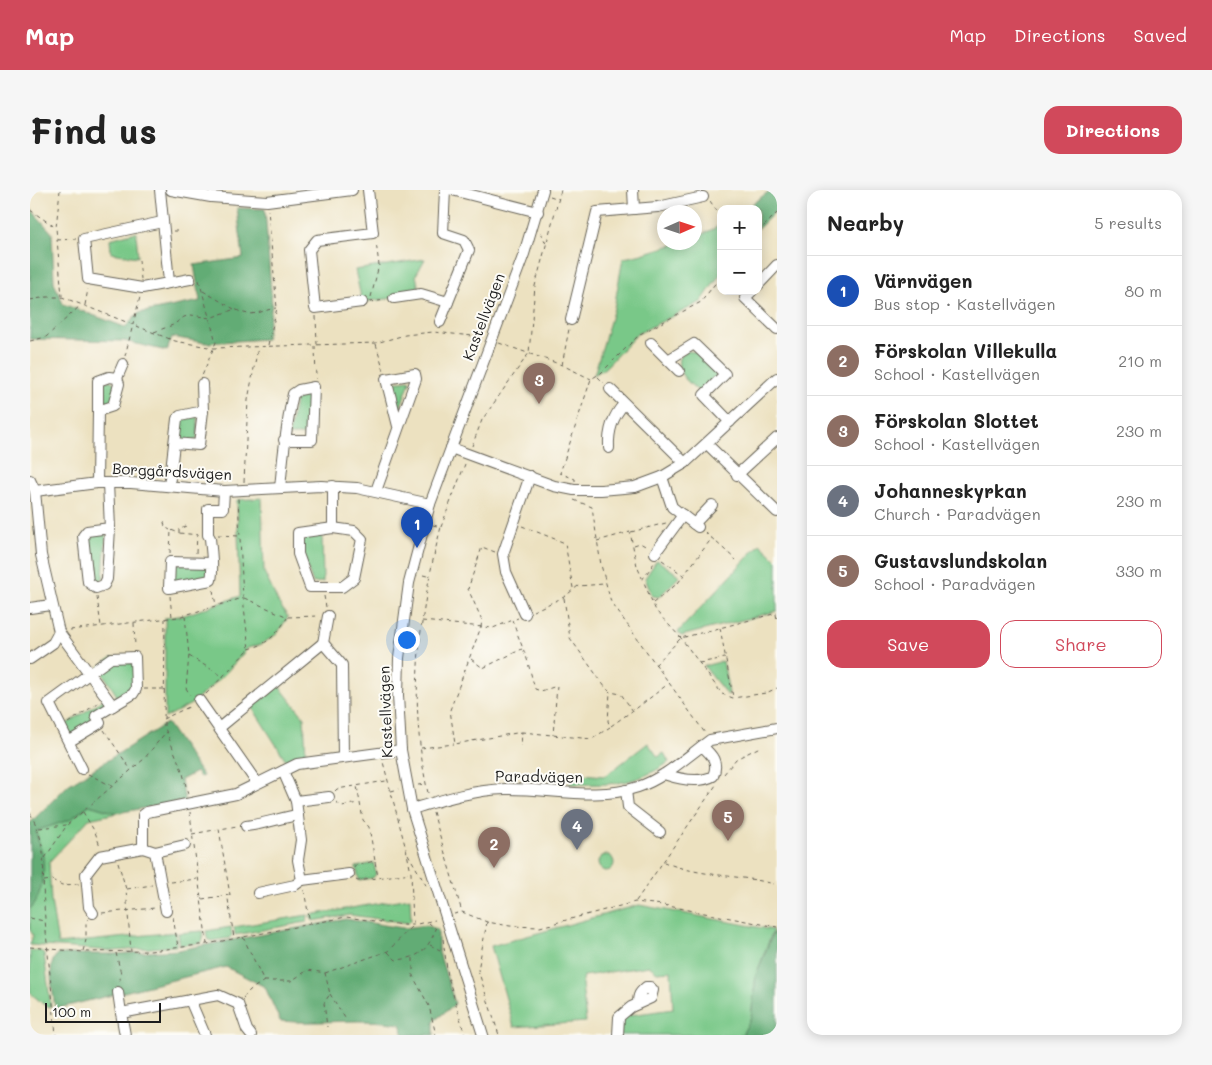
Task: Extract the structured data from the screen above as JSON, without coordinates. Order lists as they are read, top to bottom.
{
  "streets": {
    "street": ["Kastellvägen", "Borggårdsvägen", "Paradvägen"]
  },
  "crossings": [
    ["Kastellvägen", "Borggårdsvägen"],
    ["Kastellvägen", "Paradvägen"]
  ],
  "scale_bar": "100 m",
  "north": "right",
  "page": {
    "header": "Map",
    "nav": ["Map", "Directions", "Saved"],
    "buttons": [
      "Directions",
      ["Save", "Share"]
    ],
    "title": "Find us",
    "heading": ["Nearby", "5 results"],
    "map_buttons": ["+", "−"],
    "list": [
      {
        "mark": "1",
        "name": "Värnvägen",
        "note": "Bus stop · Kastellvägen",
        "value": "80 m"
      },
      {
        "mark": "2",
        "name": "Förskolan Villekulla",
        "note": "School · Kastellvägen",
        "value": "210 m"
      },
      {
        "mark": "3",
        "name": "Förskolan Slottet",
        "note": "School · Kastellvägen",
        "value": "230 m"
      },
      {
        "mark": "4",
        "name": "Johanneskyrkan",
        "note": "Church · Paradvägen",
        "value": "230 m"
      },
      {
        "mark": "5",
        "name": "Gustavslundskolan",
        "note": "School · Paradvägen",
        "value": "330 m"
      }
    ],
    "pins": [
      "3",
      "1",
      "5",
      "4",
      "2"
    ],
    "scale": "100 m"
  }
}
